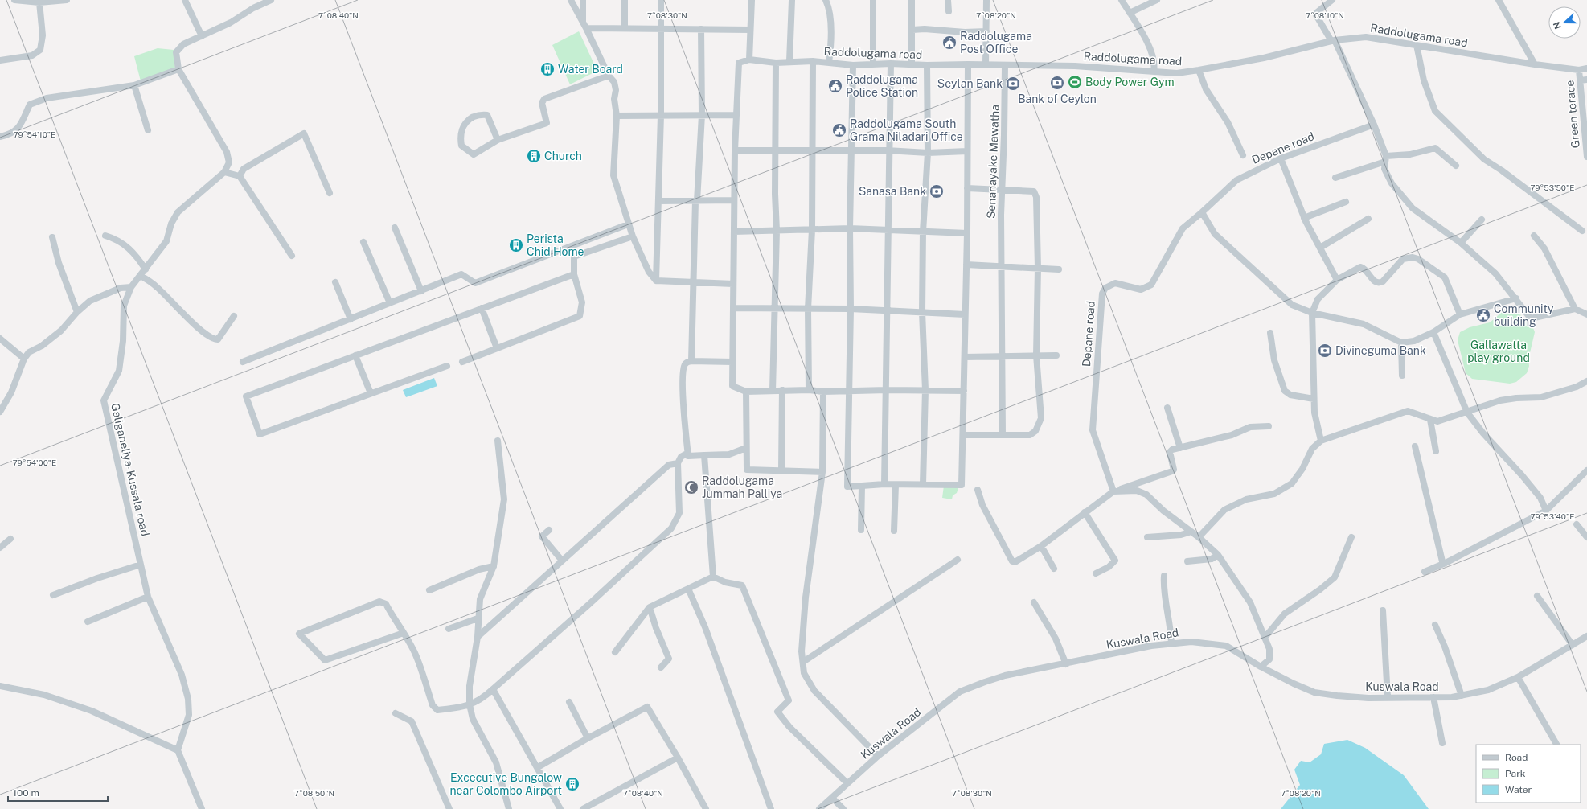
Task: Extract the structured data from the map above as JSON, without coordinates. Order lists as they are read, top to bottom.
{
  "streets": {
    "street": [
      "Raddolugama road",
      "Green terace",
      "Depane road",
      "Senanayake Mawatha",
      "Galiganeliya-Kussala road",
      "Kuswala Road"
    ]
  },
  "crossings": [
    ["Raddolugama road", "Green terace"],
    ["Raddolugama road", "Senanayake Mawatha"]
  ],
  "parks": ["Gallawatta play ground"],
  "places": {
    "public building": [
      "Raddolugama Post Office",
      "Raddolugama Police Station",
      "Raddolugama South Grama Niladari Office",
      "Community building"
    ],
    "building": [
      "Water Board",
      "Church",
      "Perista Chid Home",
      "Excecutive Bungalow near Colombo Airport"
    ],
    "sports": ["Body Power Gym"],
    "bank": [
      "Bank of Ceylon",
      "Seylan Bank",
      "Sanasa Bank",
      "Divineguma Bank"
    ],
    "mosque": ["Raddolugama Jummah Palliya"]
  },
  "legend": ["Road", "Park", "Water"],
  "scale_bar": "100 m",
  "north": "left",
  "coordinates": [
    "7°08'40\"N",
    "7°08'30\"N",
    "7°08'20\"N",
    "7°08'10\"N",
    "79°54'10\"E",
    "79°53'50\"E",
    "79°54'00\"E",
    "79°53'40\"E",
    "7°08'50\"N"
  ]
}
